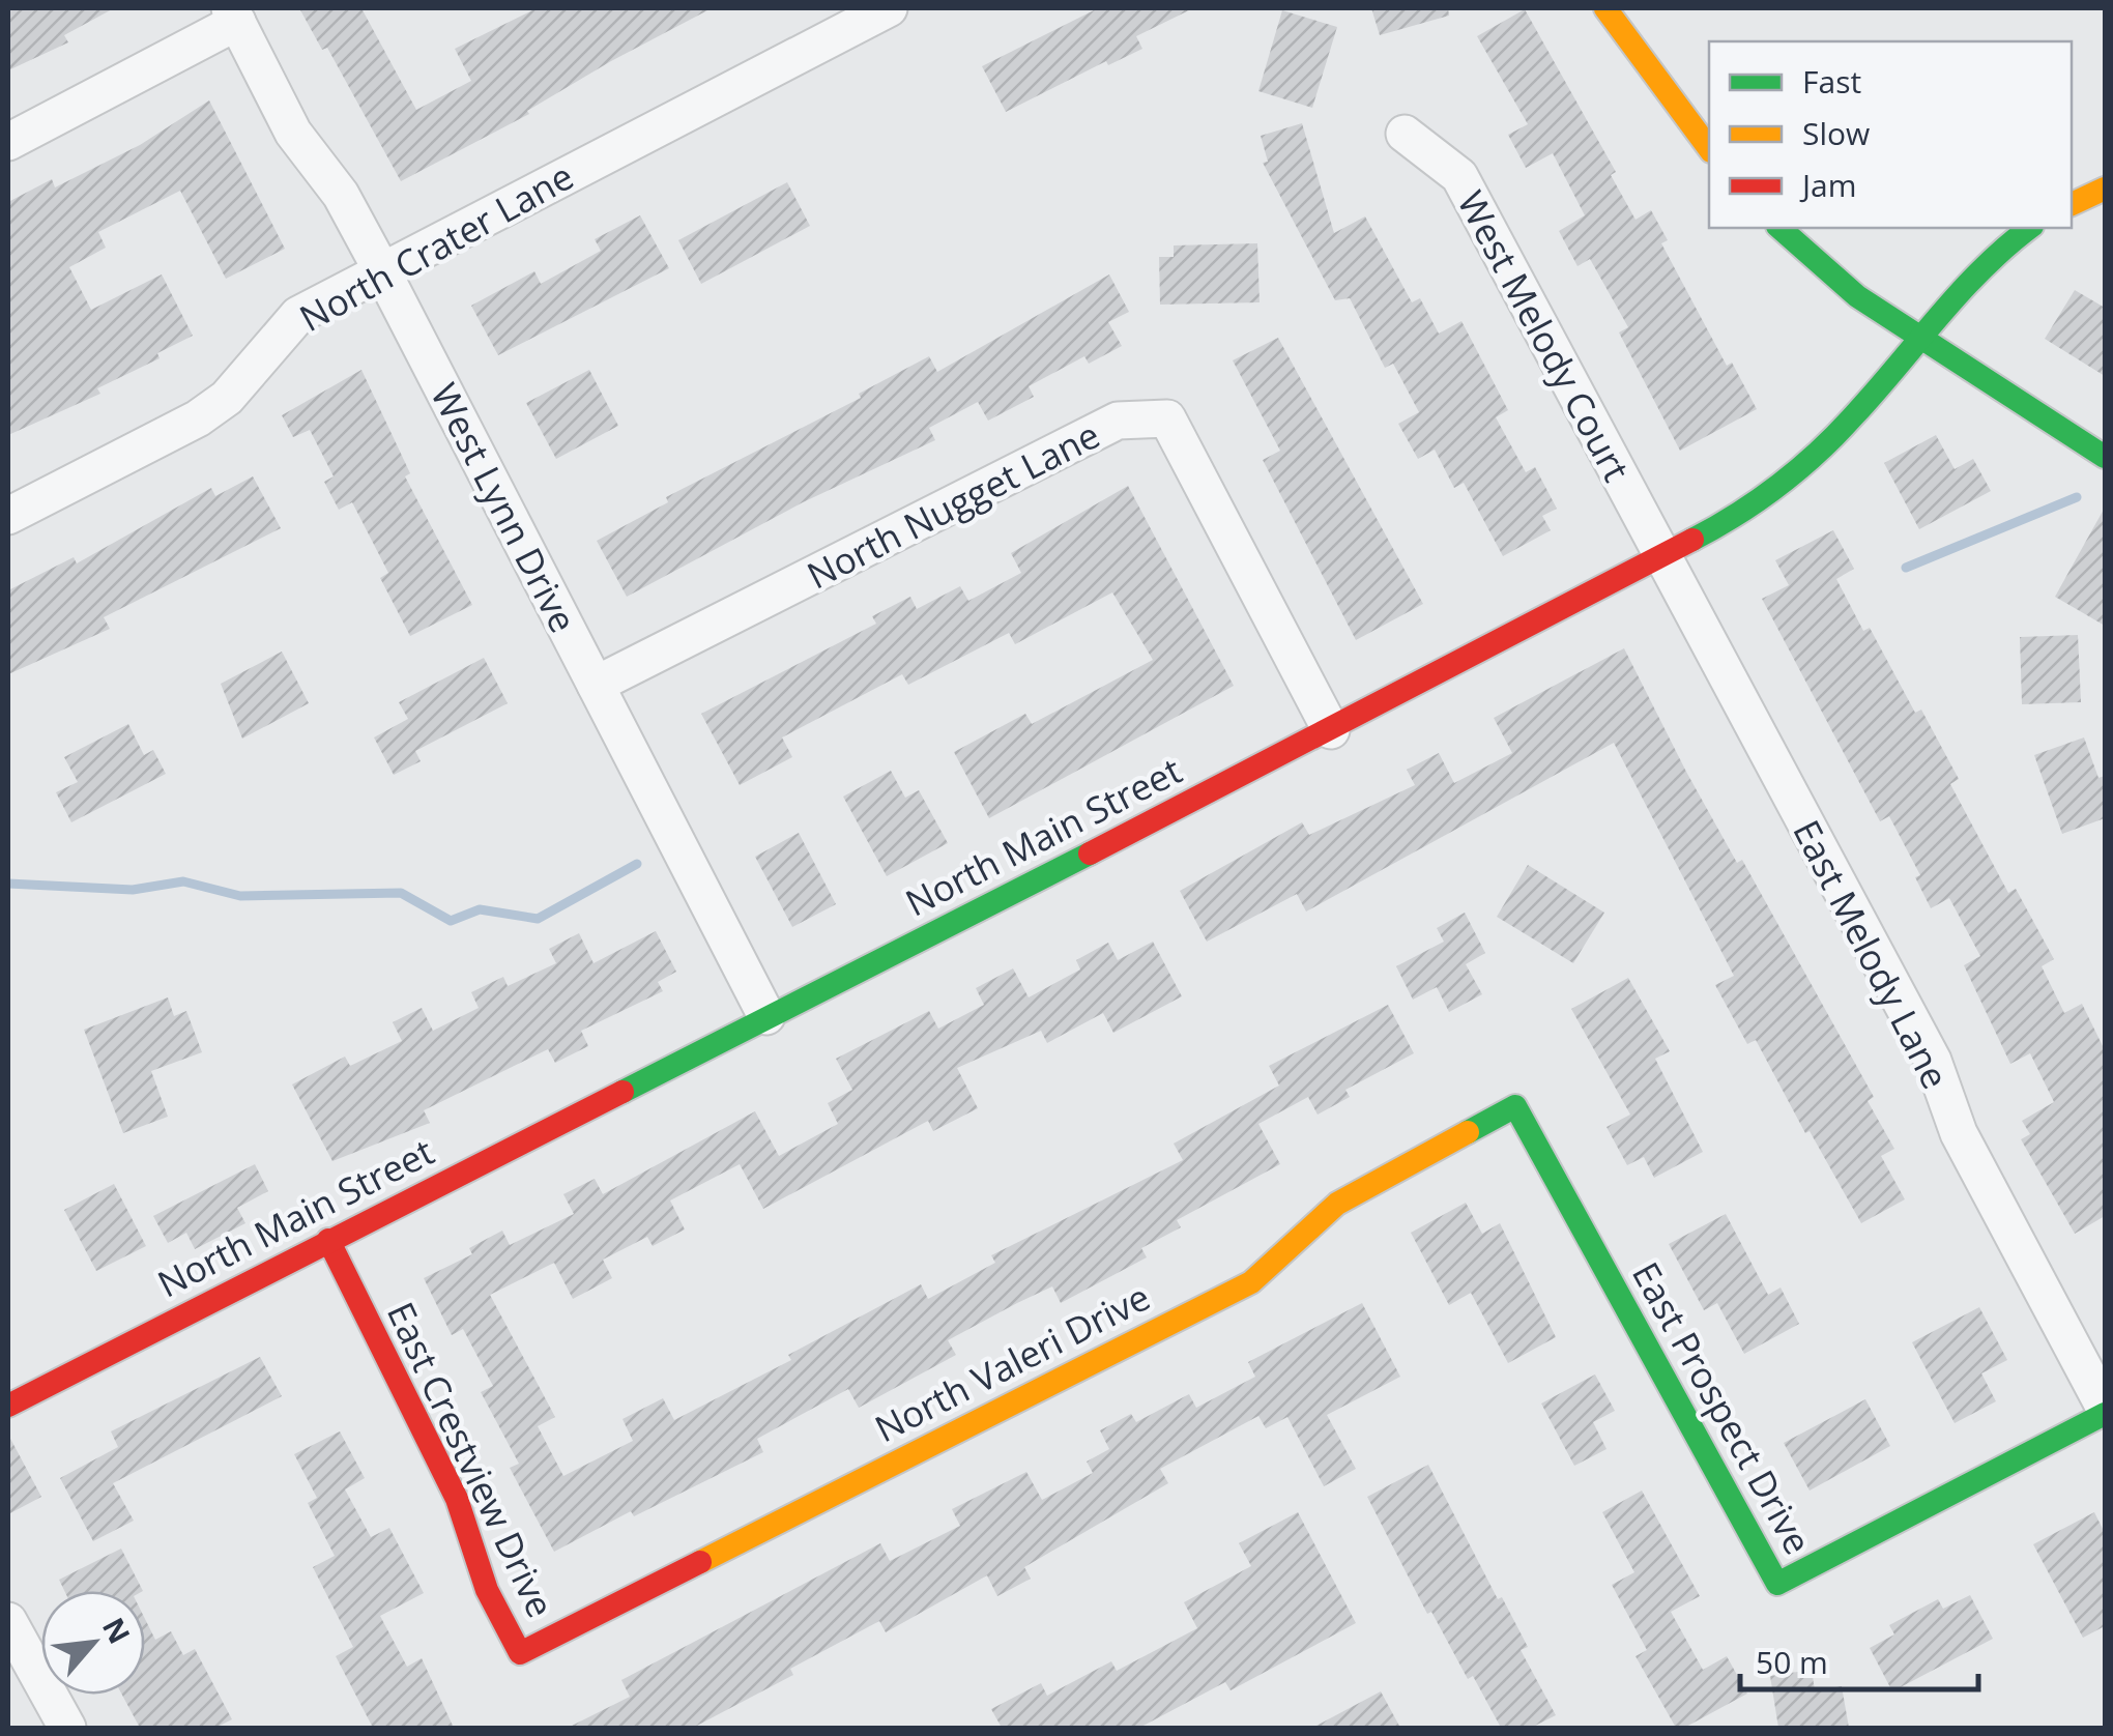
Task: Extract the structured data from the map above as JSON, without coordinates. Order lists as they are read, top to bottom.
{
  "streets": {
    "street": [
      "North Crater Lane",
      "West Melody Court",
      "North Nugget Lane",
      "West Lynn Drive",
      "North Main Street",
      "East Melody Lane",
      "North Valeri Drive",
      "East Prospect Drive",
      "East Crestview Drive"
    ]
  },
  "crossings": [
    ["North Crater Lane", "West Lynn Drive"],
    ["West Melody Court", "North Main Street"],
    ["West Melody Court", "East Melody Lane"],
    ["North Nugget Lane", "West Lynn Drive"],
    ["North Nugget Lane", "North Main Street"],
    ["West Lynn Drive", "North Main Street"],
    ["North Main Street", "East Melody Lane"],
    ["North Main Street", "East Crestview Drive"],
    ["East Melody Lane", "East Prospect Drive"],
    ["North Valeri Drive", "East Prospect Drive"],
    ["North Valeri Drive", "East Crestview Drive"]
  ],
  "legend": ["Fast", "Slow", "Jam"],
  "scale_bar": "50 m",
  "north": "top right"
}
